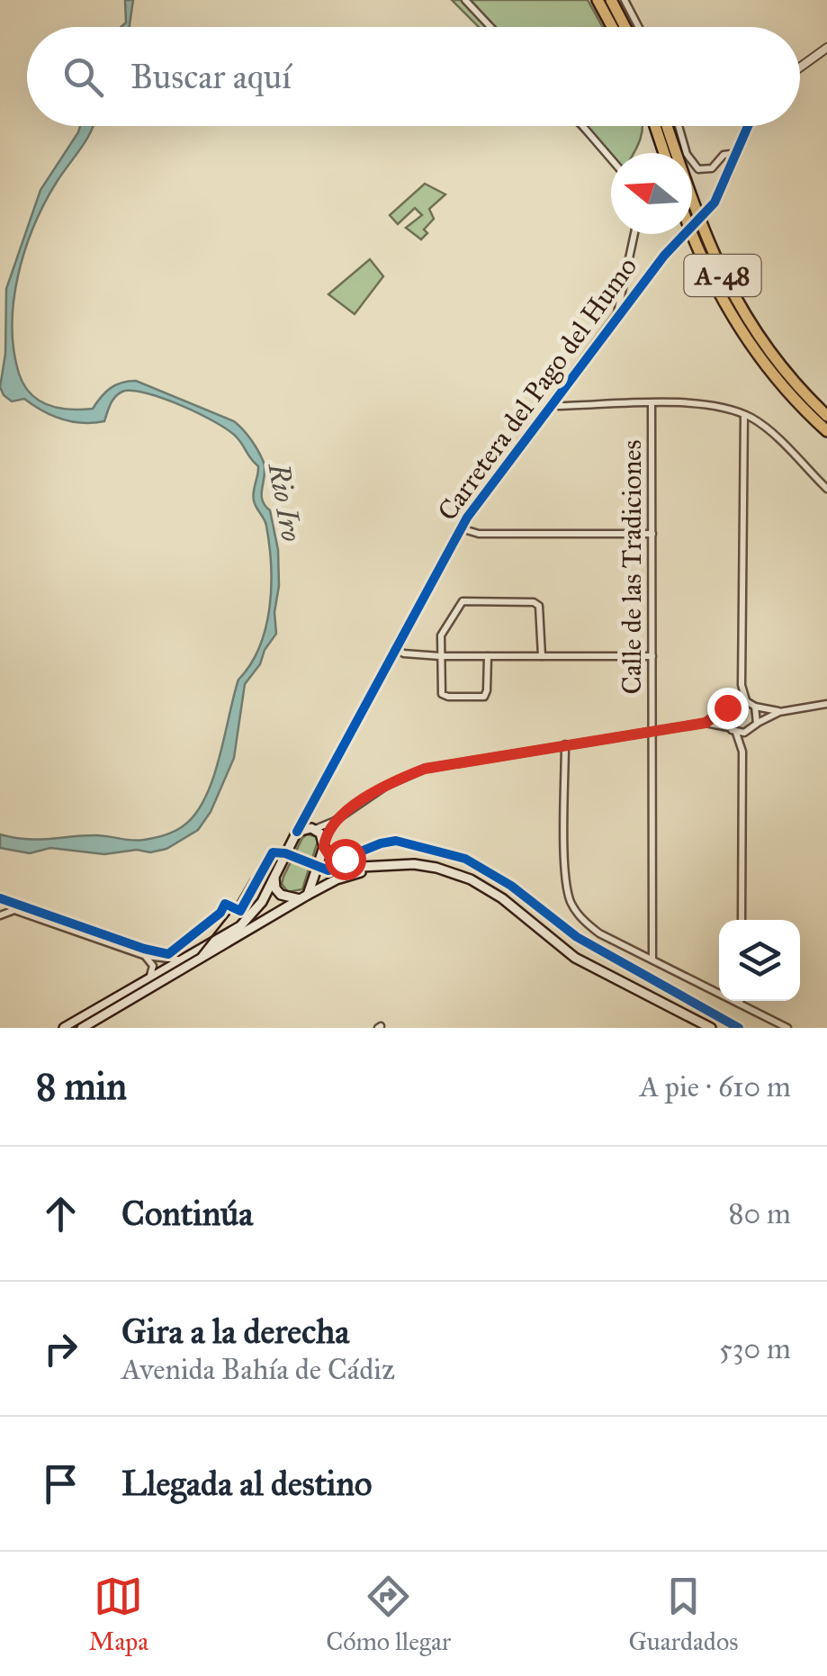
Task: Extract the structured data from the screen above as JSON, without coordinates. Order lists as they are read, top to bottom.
{
  "streets": {
    "highway": ["A-48"],
    "street": ["Carretera del Pago del Humo", "Calle de las Tradiciones"]
  },
  "water": ["Rio Iro"],
  "north": "left",
  "page": {
    "search": "Buscar aquí",
    "heading": ["8 min", "A pie · 610 m"],
    "list": [
      ["Continúa", "80 m"],
      ["Gira a la derecha", "Avenida Bahía de Cádiz", "530 m"],
      "Llegada al destino"
    ],
    "nav": ["Mapa", "Cómo llegar", "Guardados"]
  }
}
